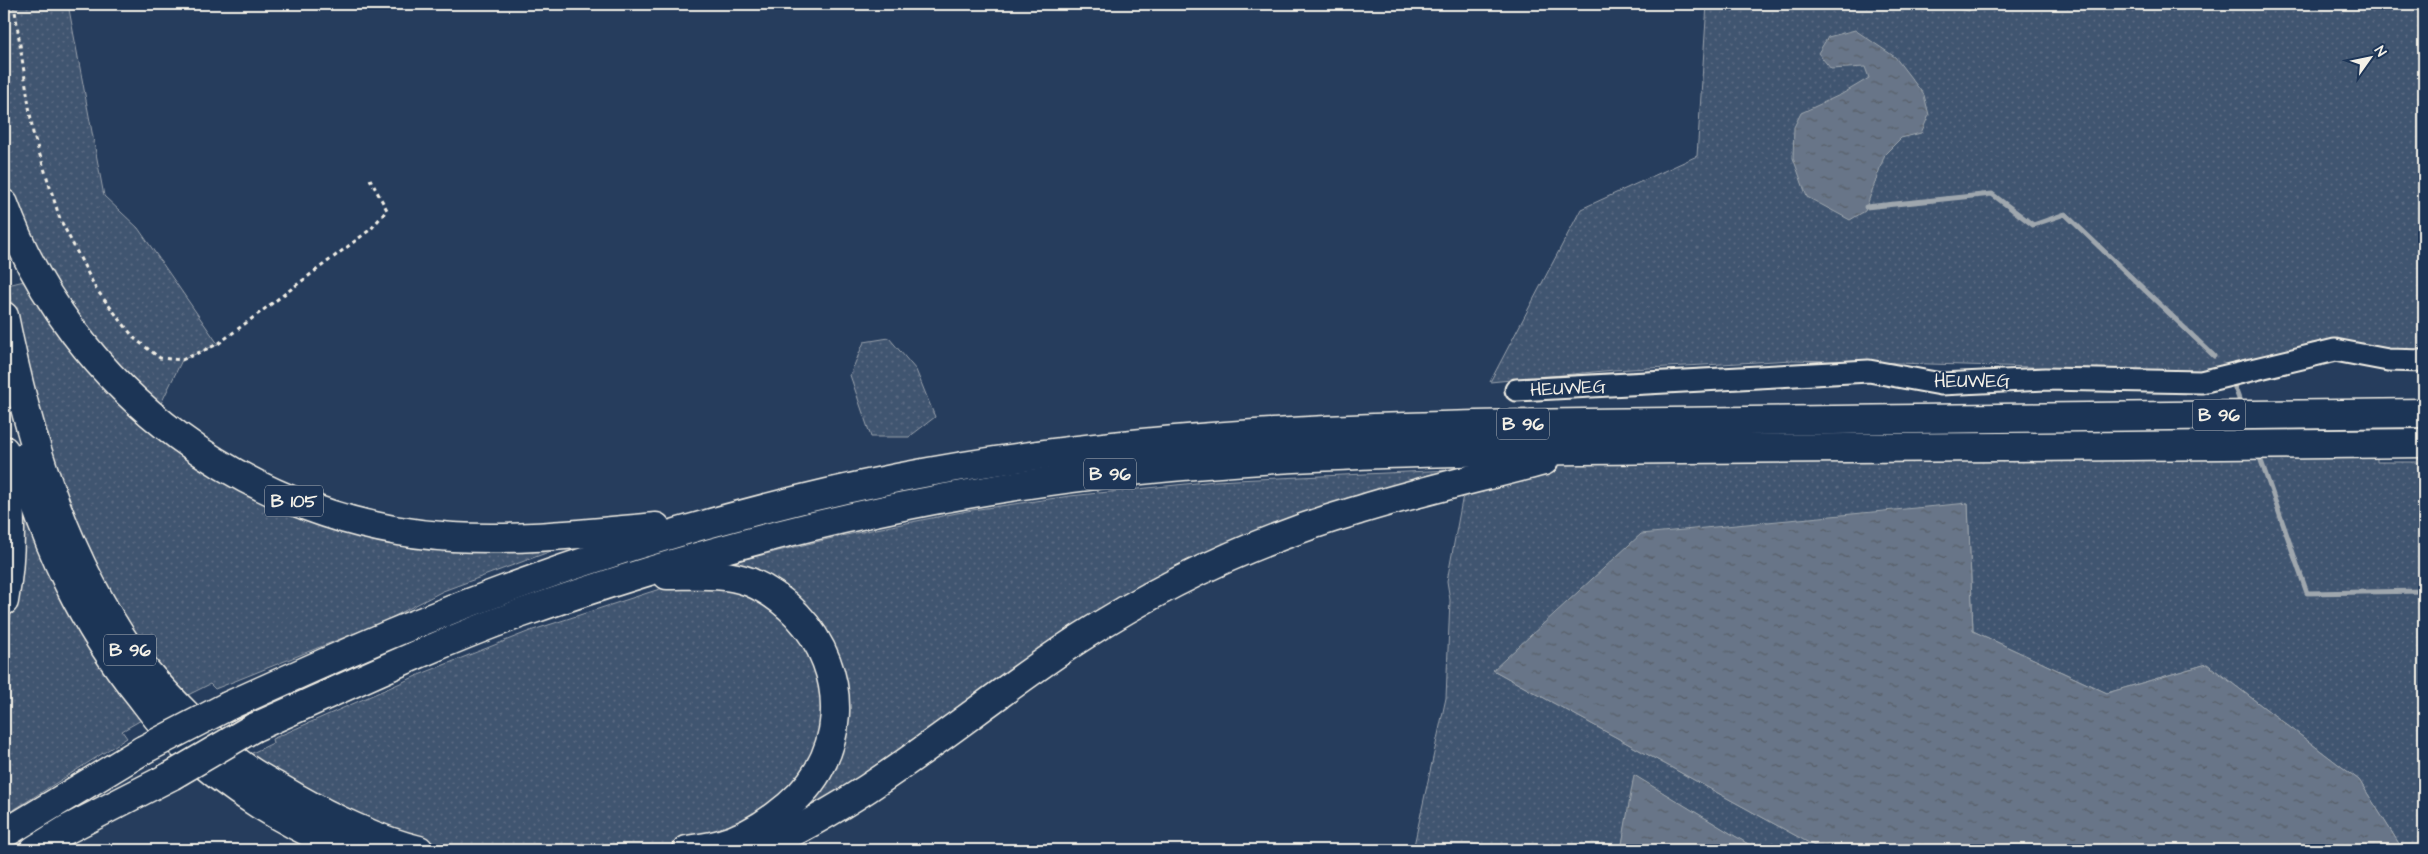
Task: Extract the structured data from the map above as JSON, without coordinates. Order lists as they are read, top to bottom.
{
  "streets": {
    "highway": ["B 96", "B 105"],
    "street": ["HEUWEG"]
  },
  "crossings": [
    ["B 96", "B 105"]
  ],
  "north": "top right"
}
